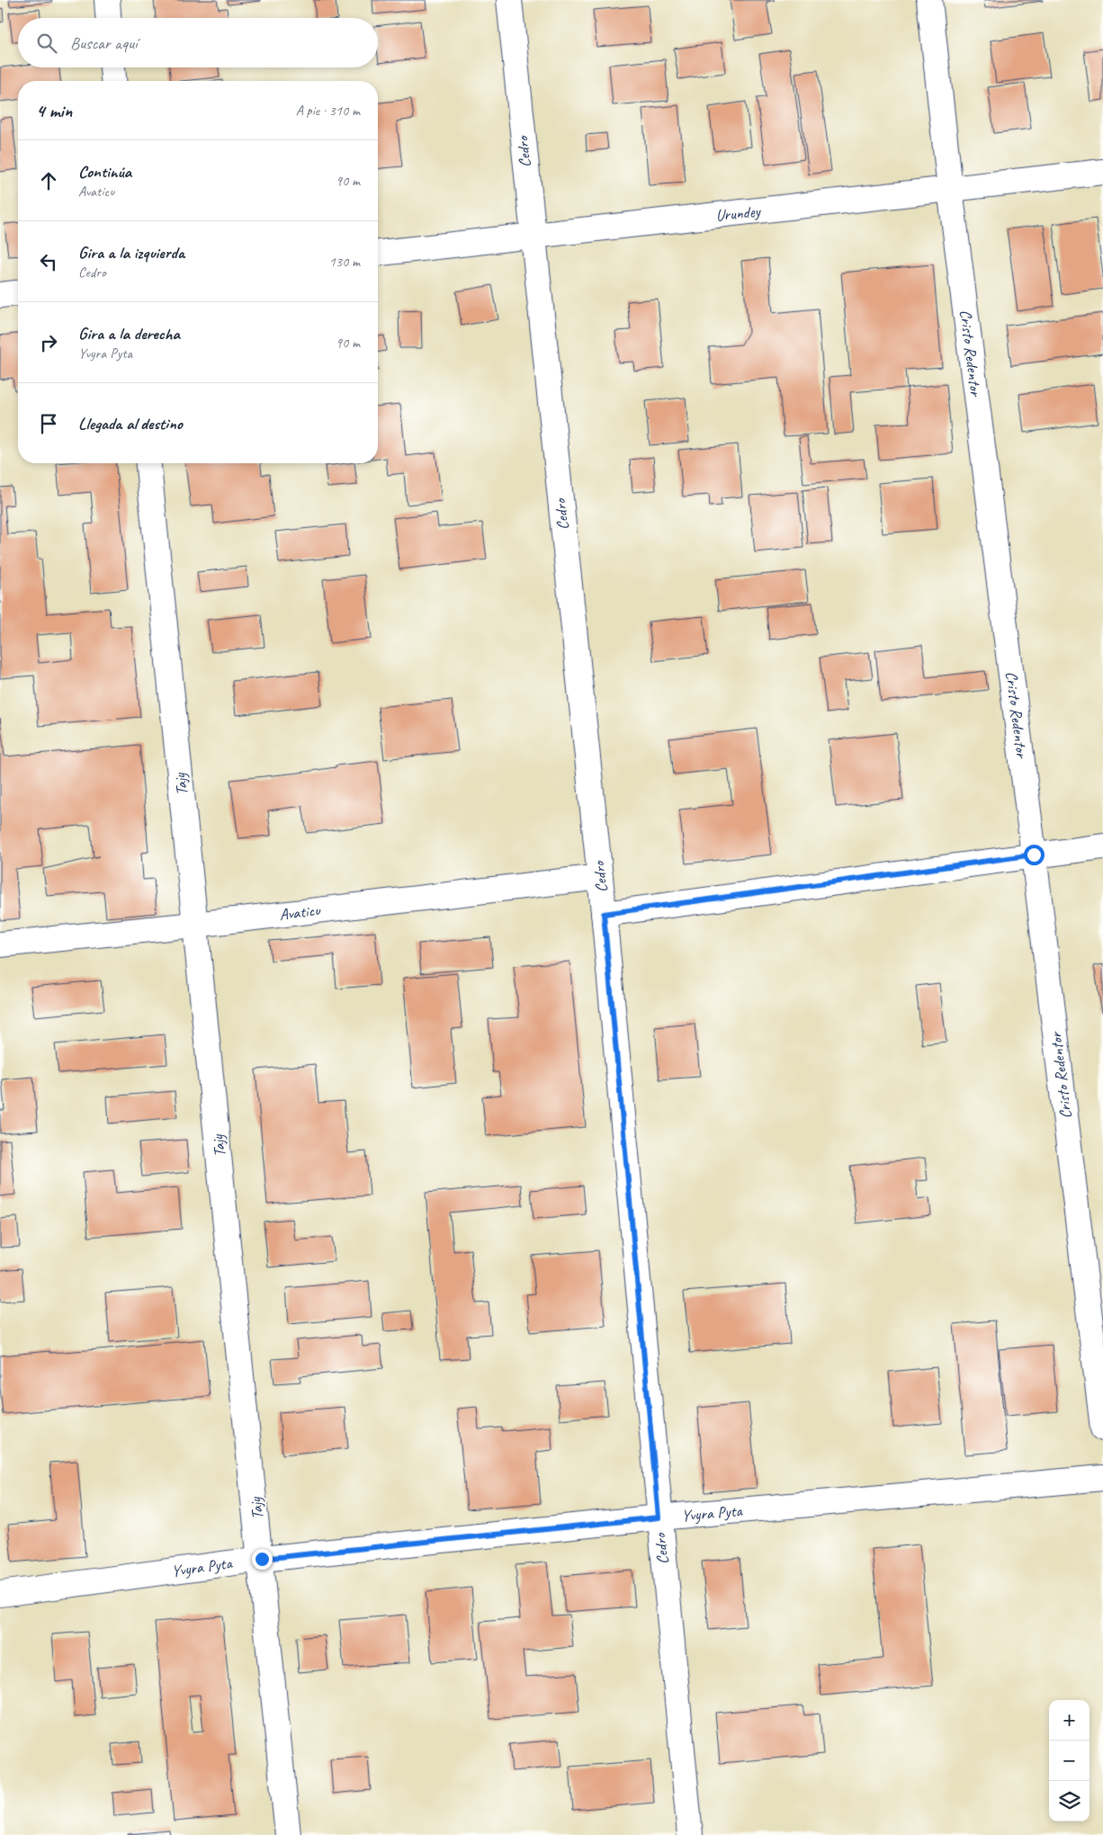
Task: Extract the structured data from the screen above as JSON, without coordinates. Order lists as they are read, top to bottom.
{
  "streets": {
    "street": [
      "Cedro",
      "Urundey",
      "Cristo Redentor",
      "Tajy",
      "Avaticu",
      "Yvyra Pyta"
    ]
  },
  "crossings": [
    ["Cedro", "Urundey"],
    ["Cedro", "Avaticu"],
    ["Cedro", "Yvyra Pyta"],
    ["Urundey", "Cristo Redentor"],
    ["Tajy", "Avaticu"],
    ["Tajy", "Yvyra Pyta"]
  ],
  "page": {
    "search": "Buscar aquí",
    "heading": ["4 min", "A pie · 310 m"],
    "list": [
      ["Continúa", "Avaticu", "90 m"],
      ["Gira a la izquierda", "Cedro", "130 m"],
      ["Gira a la derecha", "Yvyra Pyta", "90 m"],
      "Llegada al destino"
    ],
    "map_buttons": ["+", "−"]
  }
}
